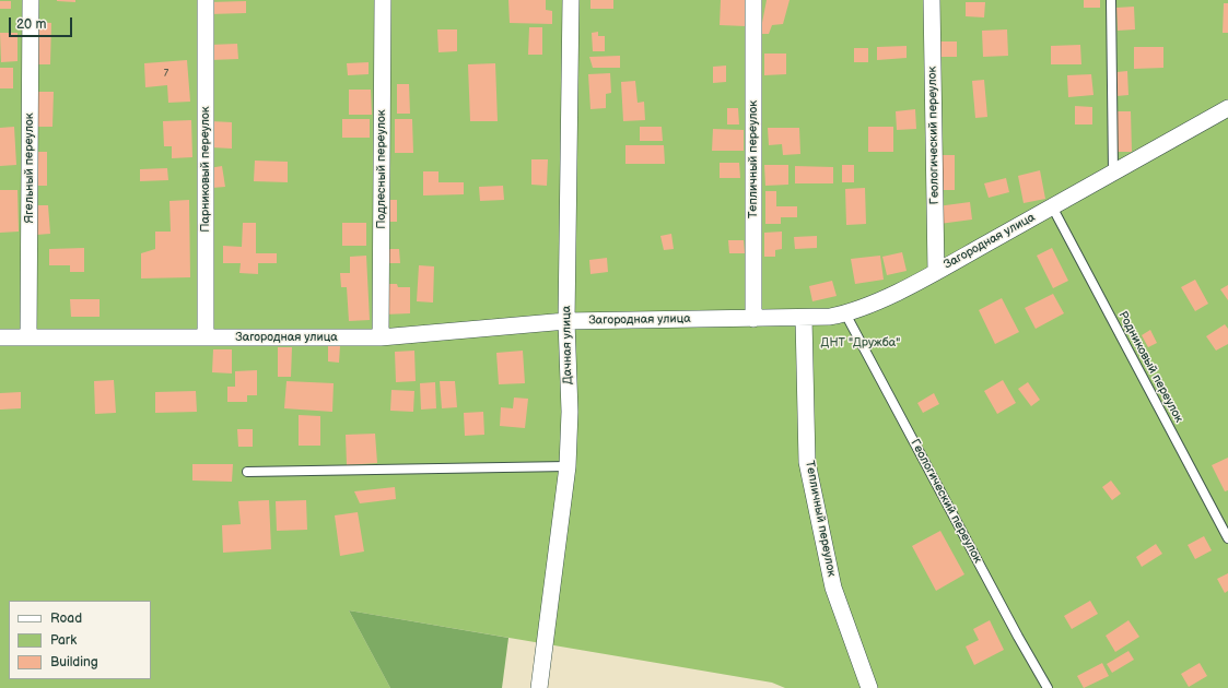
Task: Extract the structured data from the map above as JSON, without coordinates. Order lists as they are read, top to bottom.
{
  "streets": {
    "street": [
      "Геологический переулок",
      "Тепличный переулок",
      "Ягельный переулок",
      "Парниковый переулок",
      "Подлесный переулок",
      "Загородная улица",
      "Дачная улица"
    ],
    "lane": ["Родниковый переулок"]
  },
  "crossings": [
    ["Геологический переулок", "Загородная улица"],
    ["Тепличный переулок", "Загородная улица"],
    ["Ягельный переулок", "Загородная улица"],
    ["Парниковый переулок", "Загородная улица"],
    ["Подлесный переулок", "Загородная улица"],
    ["Загородная улица", "Дачная улица"],
    ["Загородная улица", "Родниковый переулок"]
  ],
  "parks": ["ДНТ \"Дружба\""],
  "house_numbers": ["7"],
  "legend": ["Road", "Park", "Building"],
  "scale_bar": "20 m"
}
